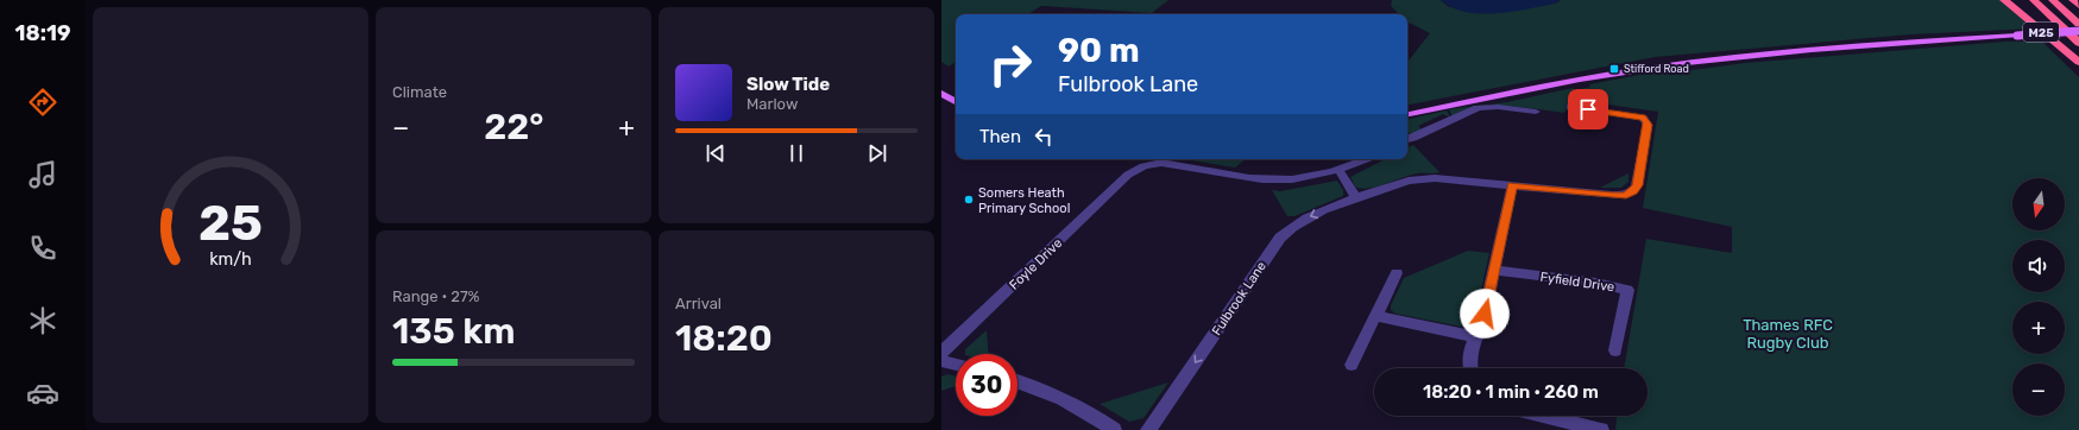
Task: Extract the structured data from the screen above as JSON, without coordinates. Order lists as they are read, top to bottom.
{
  "streets": {
    "highway": ["M25"],
    "street": ["Foyle Drive", "Fyfield Drive", "Fulbrook Lane"]
  },
  "one_way": ["Fulbrook Lane"],
  "parks": ["Thames RFC Rugby Club"],
  "places": {
    "transit": ["Stifford Road"],
    "other": ["Somers Heath Primary School"]
  },
  "north": "bottom",
  "page": {
    "tabs": "18:19",
    "tile": [
      "Climate",
      ["Range · 27%", "135 km"],
      ["Arrival", "18:20"]
    ],
    "turn": ["90 m", "Fulbrook Lane"],
    "song": ["Slow Tide", "Marlow"],
    "heat": ["−", "22°", "+"],
    "then": "Then",
    "map_buttons": ["+", "−"],
    "limit": "30",
    "trip": "18:20 · 1 min · 260 m",
    "gauge": ["25", "km/h"]
  }
}
